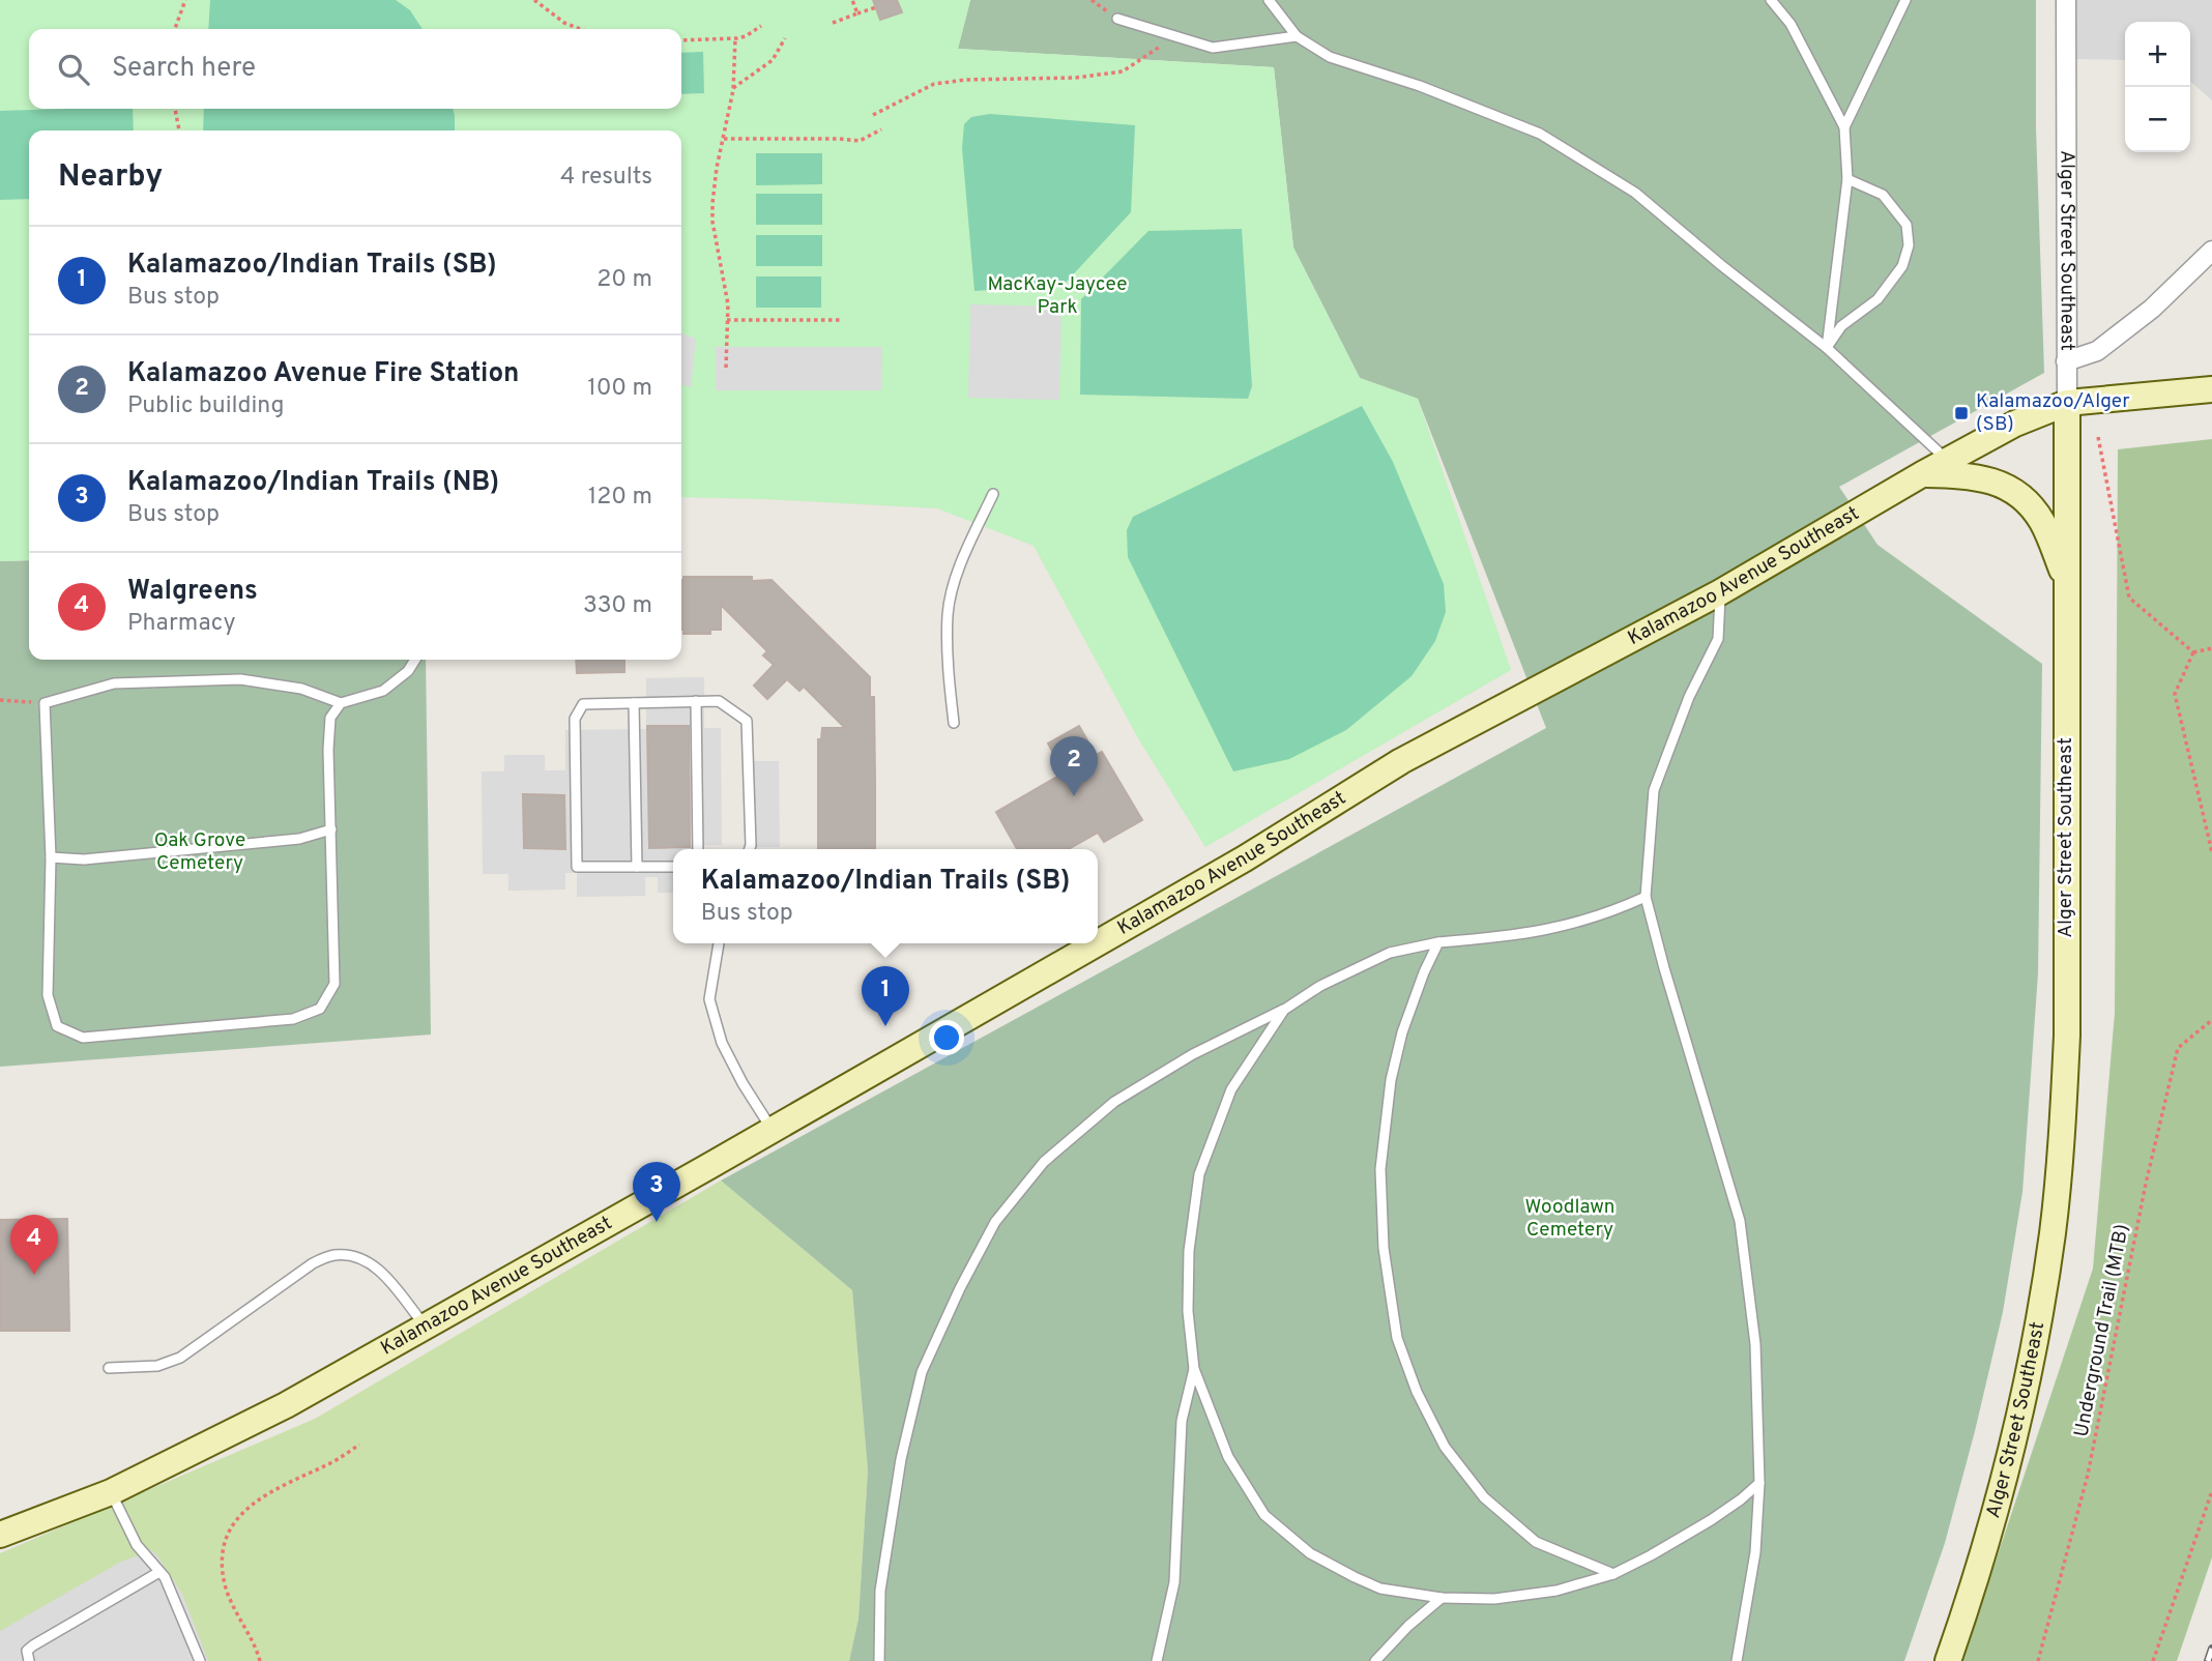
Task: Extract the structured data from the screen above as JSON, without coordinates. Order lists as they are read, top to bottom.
{
  "streets": {
    "main road": ["Alger Street Southeast", "Kalamazoo Avenue Southeast"],
    "path": ["Underground Trail (MTB)"]
  },
  "crossings": [
    ["Alger Street Southeast", "Kalamazoo Avenue Southeast"]
  ],
  "parks": ["MacKay-Jaycee Park", "Oak Grove Cemetery", "Woodlawn Cemetery"],
  "places": {
    "transit": ["Kalamazoo/Alger (SB)"]
  },
  "page": {
    "map_buttons": ["+", "−"],
    "search": "Search here",
    "heading": ["Nearby", "4 results"],
    "list": [
      {
        "mark": "1",
        "name": "Kalamazoo/Indian Trails (SB)",
        "note": "Bus stop",
        "value": "20 m"
      },
      {
        "mark": "2",
        "name": "Kalamazoo Avenue Fire Station",
        "note": "Public building",
        "value": "100 m"
      },
      {
        "mark": "3",
        "name": "Kalamazoo/Indian Trails (NB)",
        "note": "Bus stop",
        "value": "120 m"
      },
      {
        "mark": "4",
        "name": "Walgreens",
        "note": "Pharmacy",
        "value": "330 m"
      }
    ],
    "pins": [
      "2",
      "1",
      "3",
      "4"
    ],
    "popup": ["Kalamazoo/Indian Trails (SB)", "Bus stop"]
  }
}
